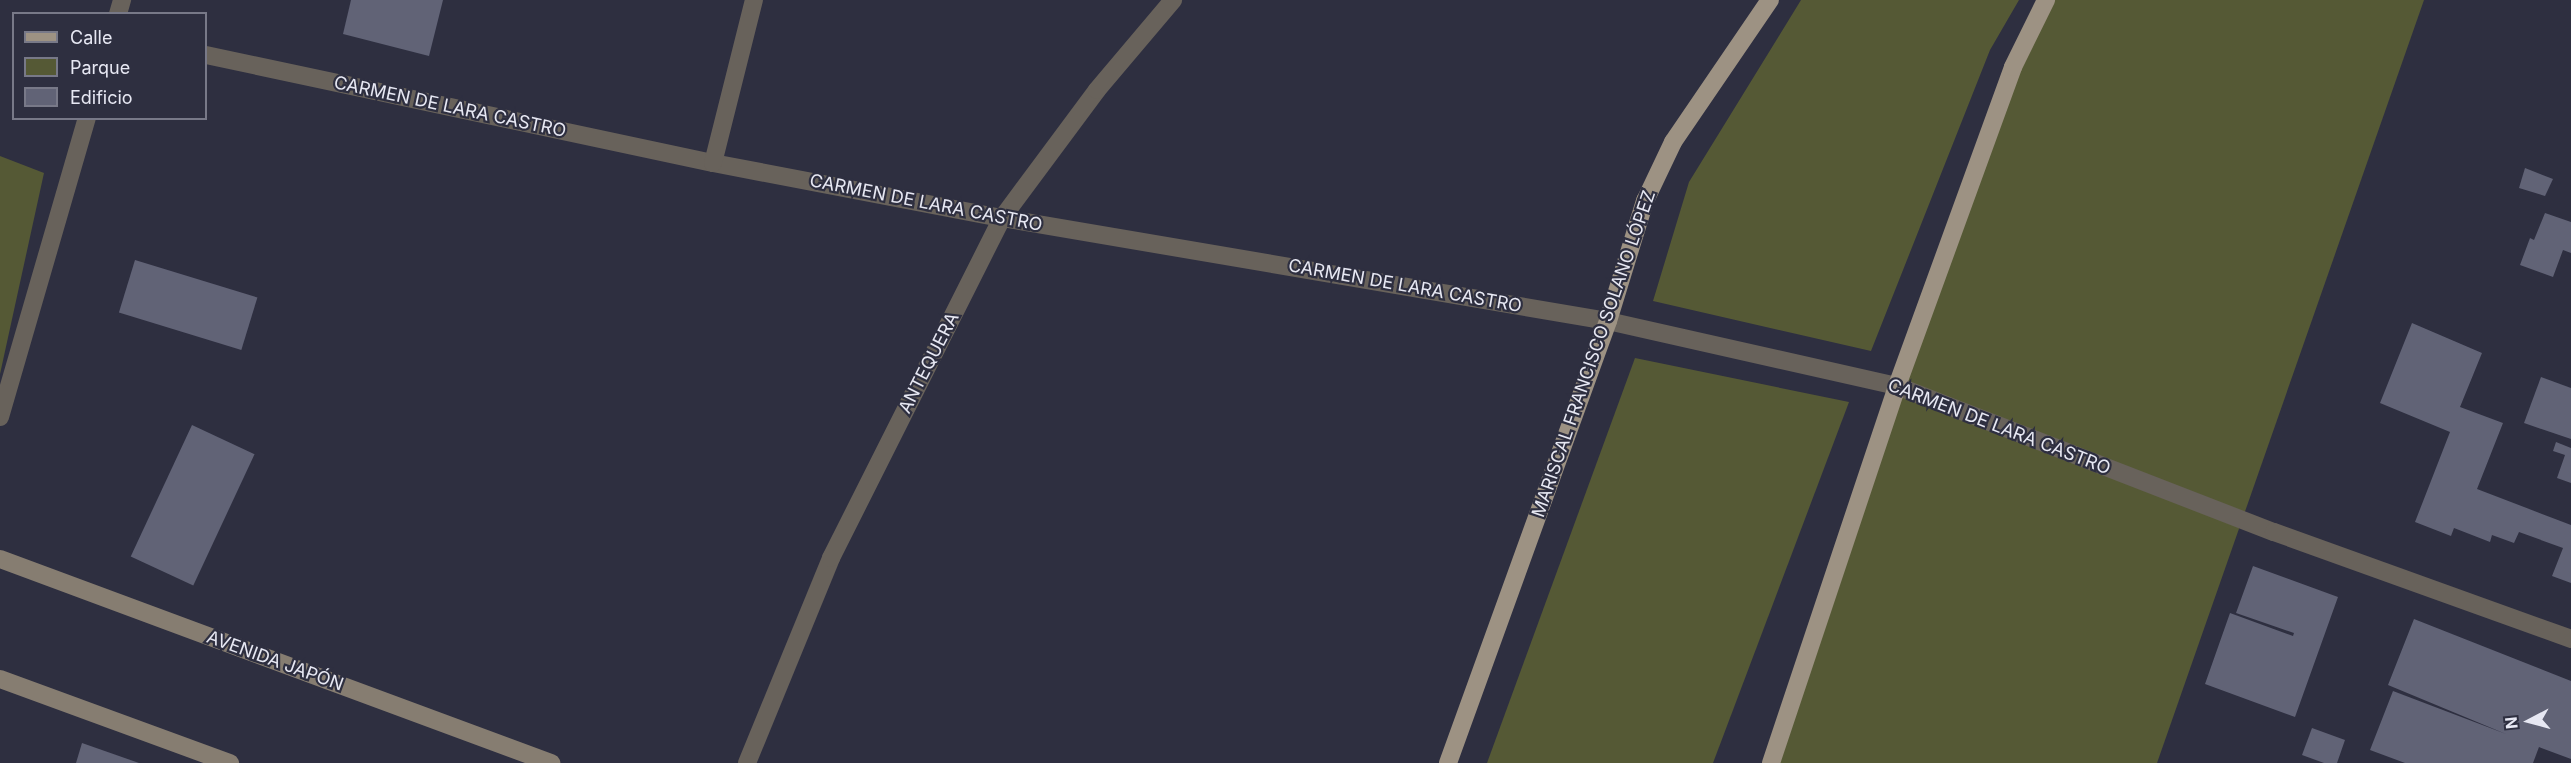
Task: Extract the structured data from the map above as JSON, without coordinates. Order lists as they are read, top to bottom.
{
  "streets": {
    "main road": ["MARISCAL FRANCISCO SOLANO LÓPEZ", "AVENIDA JAPÓN"],
    "street": ["CARMEN DE LARA CASTRO", "ANTEQUERA"]
  },
  "crossings": [
    ["CARMEN DE LARA CASTRO", "MARISCAL FRANCISCO SOLANO LÓPEZ"],
    ["CARMEN DE LARA CASTRO", "ANTEQUERA"]
  ],
  "legend": ["Calle", "Parque", "Edificio"],
  "north": "left"
}
